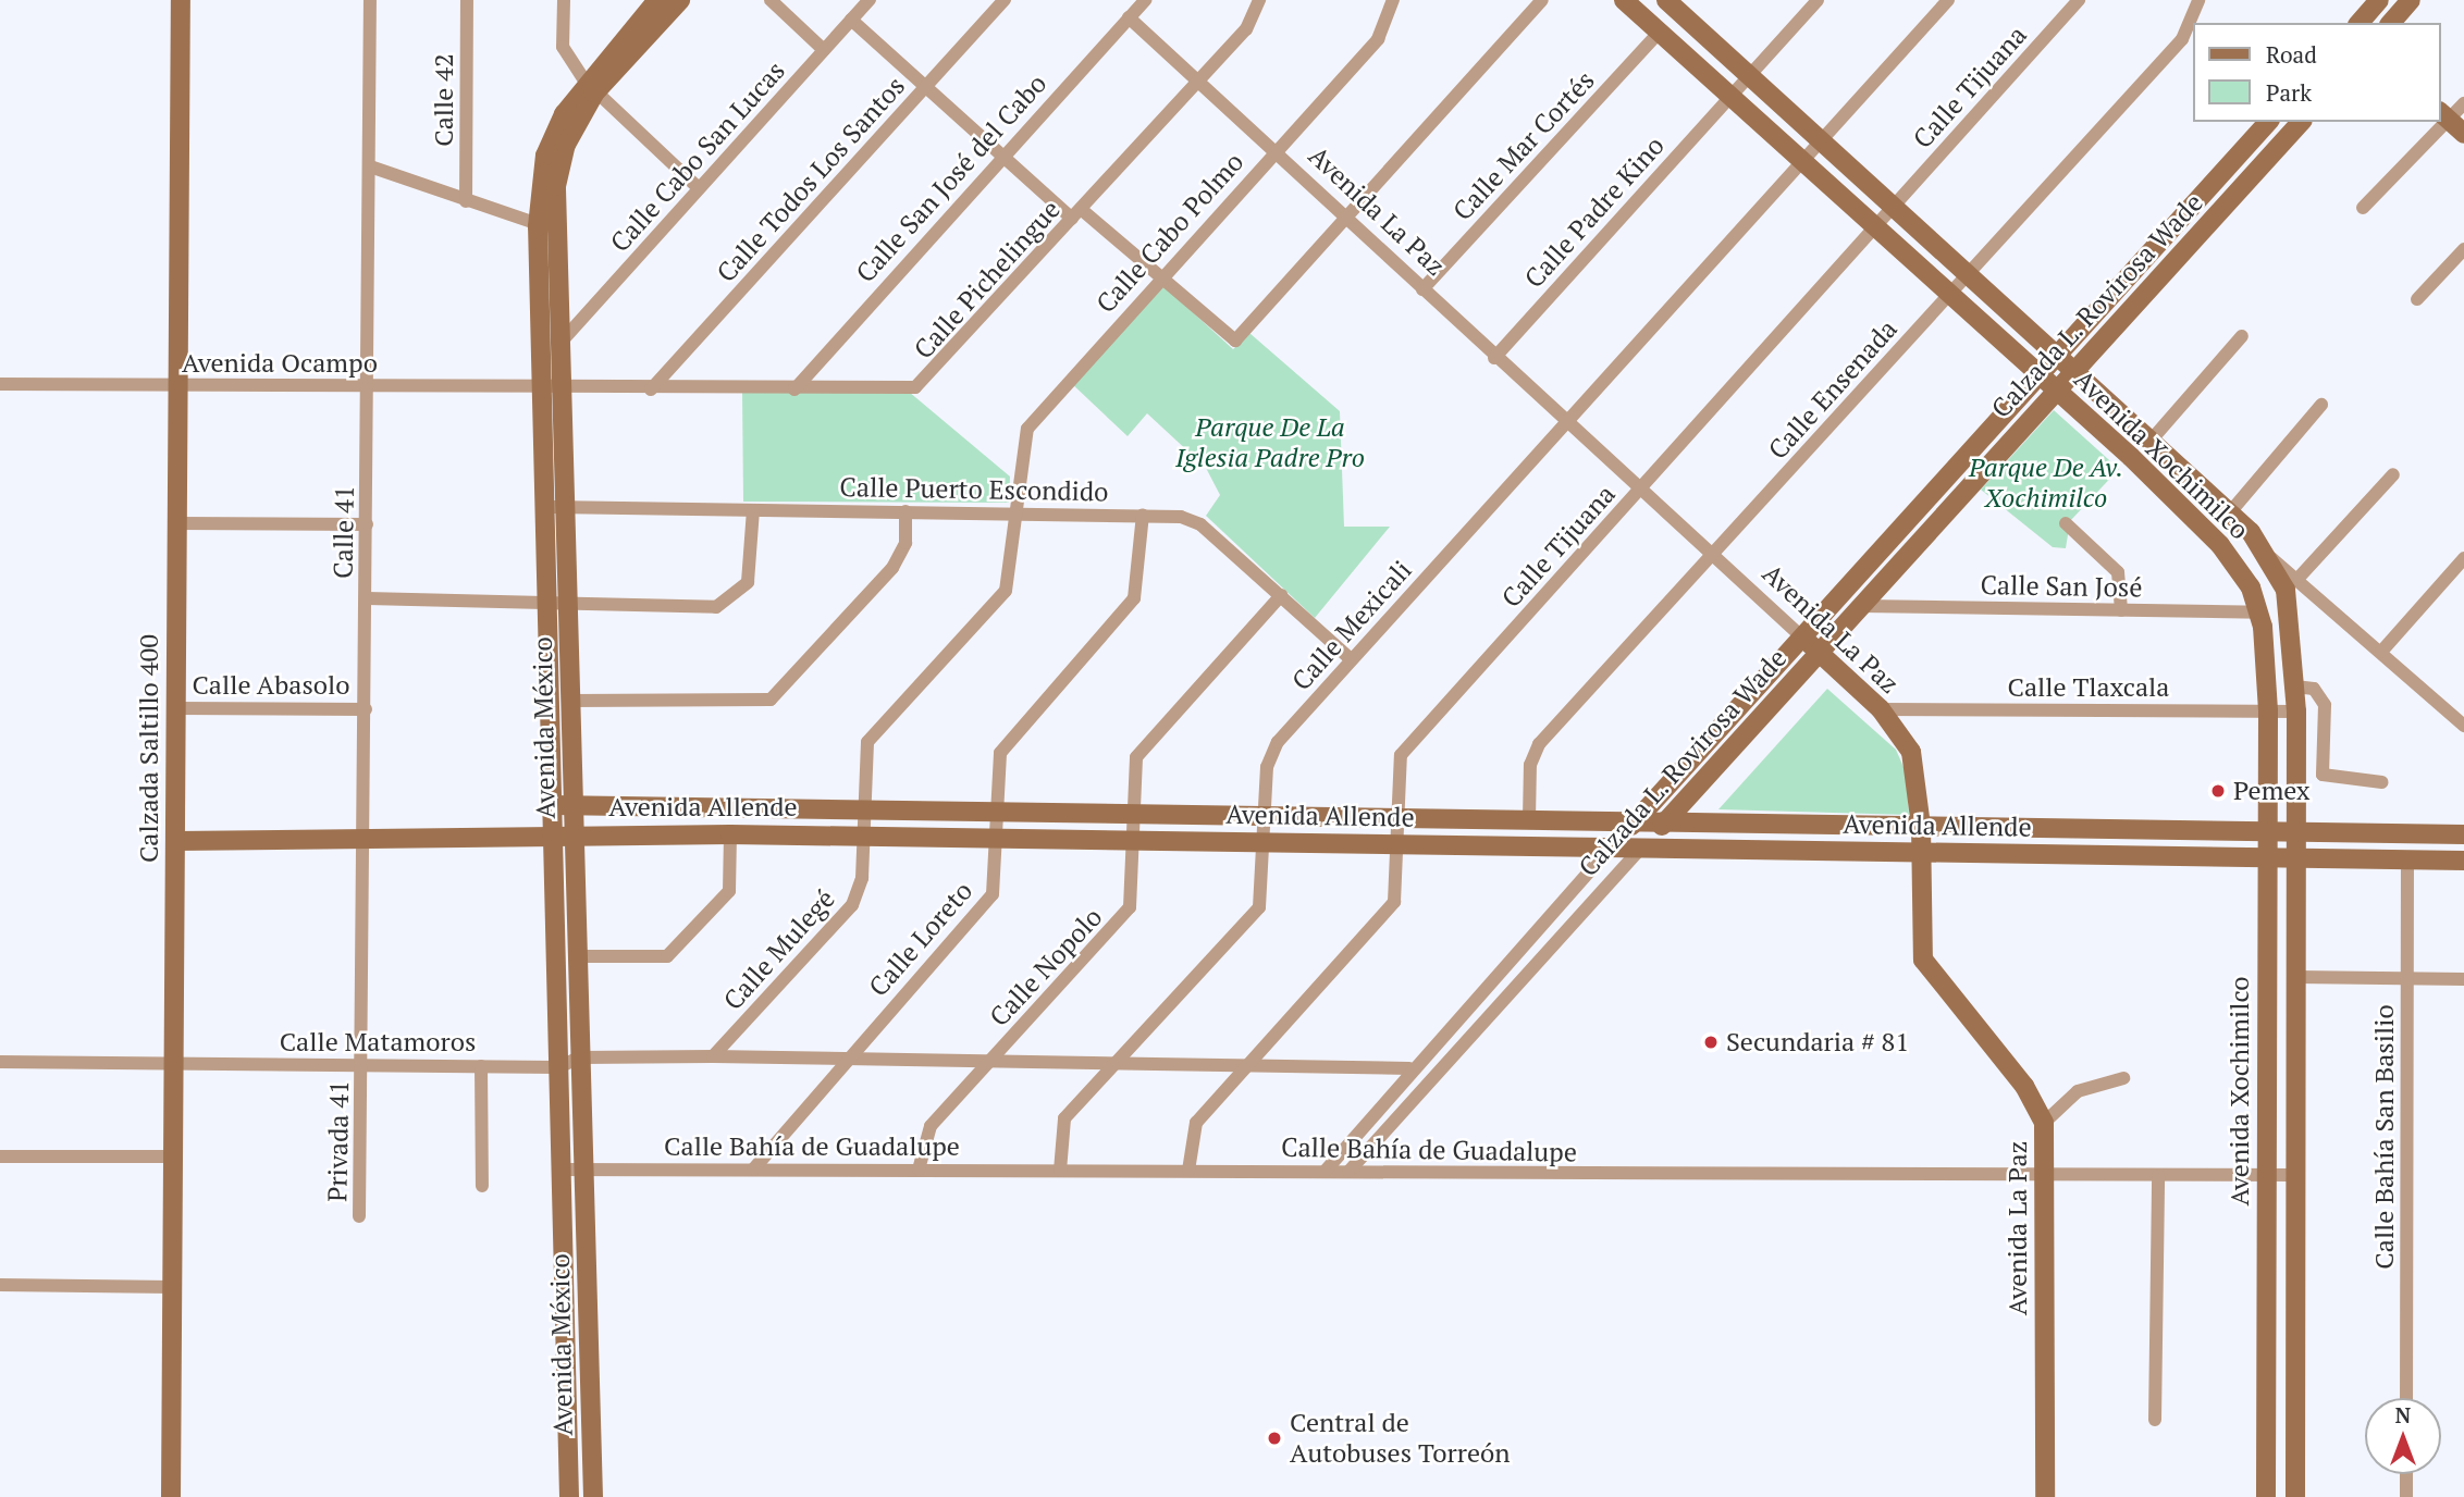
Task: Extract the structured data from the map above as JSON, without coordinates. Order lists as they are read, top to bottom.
{
  "streets": {
    "street": [
      "Calle Tijuana",
      "Calle 42",
      "Calle Mar Cortés",
      "Calle Cabo San Lucas",
      "Calle San José del Cabo",
      "Calle Todos Los Santos",
      "Avenida La Paz",
      "Calle Padre Kino",
      "Calle Cabo Polmo",
      "Calle Pichelingue",
      "Calzada L. Rovirosa Wade",
      "Avenida Ocampo",
      "Calle Ensenada",
      "Avenida Xochimilco",
      "Calle Puerto Escondido",
      "Calle 41",
      "Calle San José",
      "Calle Mexicali",
      "Calle Abasolo",
      "Calle Tlaxcala",
      "Avenida México",
      "Calzada Saltillo 400",
      "Avenida Allende",
      "Calle Loreto",
      "Calle Mulegé",
      "Calle Nopolo",
      "Calle Matamoros",
      "Calle Bahía San Basilio",
      "Privada 41",
      "Calle Bahía de Guadalupe"
    ]
  },
  "crossings": [
    ["Calle Tijuana", "Avenida La Paz"],
    ["Calle Tijuana", "Avenida Xochimilco"],
    ["Calle Tijuana", "Avenida Allende"],
    ["Calle Tijuana", "Calle Bahía de Guadalupe"],
    ["Calle Mar Cortés", "Avenida La Paz"],
    ["Calle Mar Cortés", "Avenida Xochimilco"],
    ["Calle Cabo San Lucas", "Avenida México"],
    ["Calle San José del Cabo", "Avenida La Paz"],
    ["Calle San José del Cabo", "Calle Pichelingue"],
    ["Calle Todos Los Santos", "Calle Pichelingue"],
    ["Avenida La Paz", "Calle Padre Kino"],
    ["Avenida La Paz", "Calle Cabo Polmo"],
    ["Avenida La Paz", "Calle Pichelingue"],
    ["Avenida La Paz", "Calzada L. Rovirosa Wade"],
    ["Avenida La Paz", "Calle Ensenada"],
    ["Avenida La Paz", "Calle Mexicali"],
    ["Avenida La Paz", "Calle Tlaxcala"],
    ["Avenida La Paz", "Avenida Allende"],
    ["Avenida La Paz", "Calle Bahía de Guadalupe"],
    ["Calle Padre Kino", "Avenida Xochimilco"],
    ["Calle Cabo Polmo", "Calle Puerto Escondido"],
    ["Calle Cabo Polmo", "Calle Mulegé"],
    ["Calle Pichelingue", "Avenida Ocampo"],
    ["Calle Pichelingue", "Avenida México"],
    ["Calzada L. Rovirosa Wade", "Avenida Xochimilco"],
    ["Calzada L. Rovirosa Wade", "Calle San José"],
    ["Calzada L. Rovirosa Wade", "Avenida Allende"],
    ["Calzada L. Rovirosa Wade", "Calle Bahía de Guadalupe"],
    ["Avenida Ocampo", "Calle 41"],
    ["Avenida Ocampo", "Avenida México"],
    ["Avenida Ocampo", "Calzada Saltillo 400"],
    ["Calle Ensenada", "Avenida Xochimilco"],
    ["Calle Ensenada", "Avenida Allende"],
    ["Avenida Xochimilco", "Calle San José"],
    ["Avenida Xochimilco", "Calle Mexicali"],
    ["Avenida Xochimilco", "Calle Tlaxcala"],
    ["Avenida Xochimilco", "Avenida Allende"],
    ["Avenida Xochimilco", "Calle Bahía de Guadalupe"],
    ["Calle Puerto Escondido", "Calle Mexicali"],
    ["Calle Puerto Escondido", "Avenida México"],
    ["Calle Puerto Escondido", "Calle Loreto"],
    ["Calle Puerto Escondido", "Calle Mulegé"],
    ["Calle Puerto Escondido", "Calle Nopolo"],
    ["Calle 41", "Calle Abasolo"],
    ["Calle 41", "Avenida Allende"],
    ["Calle 41", "Calle Matamoros"],
    ["Calle 41", "Privada 41"],
    ["Calle Mexicali", "Avenida Allende"],
    ["Calle Mexicali", "Calle Bahía de Guadalupe"],
    ["Calle Abasolo", "Calzada Saltillo 400"],
    ["Avenida México", "Avenida Allende"],
    ["Avenida México", "Calle Matamoros"],
    ["Avenida México", "Calle Bahía de Guadalupe"],
    ["Calzada Saltillo 400", "Avenida Allende"],
    ["Calzada Saltillo 400", "Calle Matamoros"],
    ["Avenida Allende", "Calle Loreto"],
    ["Avenida Allende", "Calle Mulegé"],
    ["Avenida Allende", "Calle Nopolo"],
    ["Avenida Allende", "Calle Bahía San Basilio"],
    ["Calle Loreto", "Calle Bahía de Guadalupe"],
    ["Calle Nopolo", "Calle Bahía de Guadalupe"],
    ["Calle Matamoros", "Privada 41"]
  ],
  "parks": ["Parque De La Iglesia Padre Pro", "Parque De Av. Xochimilco"],
  "places": ["Pemex", "Secundaria # 81", "Central de Autobuses Torreón"],
  "legend": ["Road", "Park"],
  "north": "top"
}
